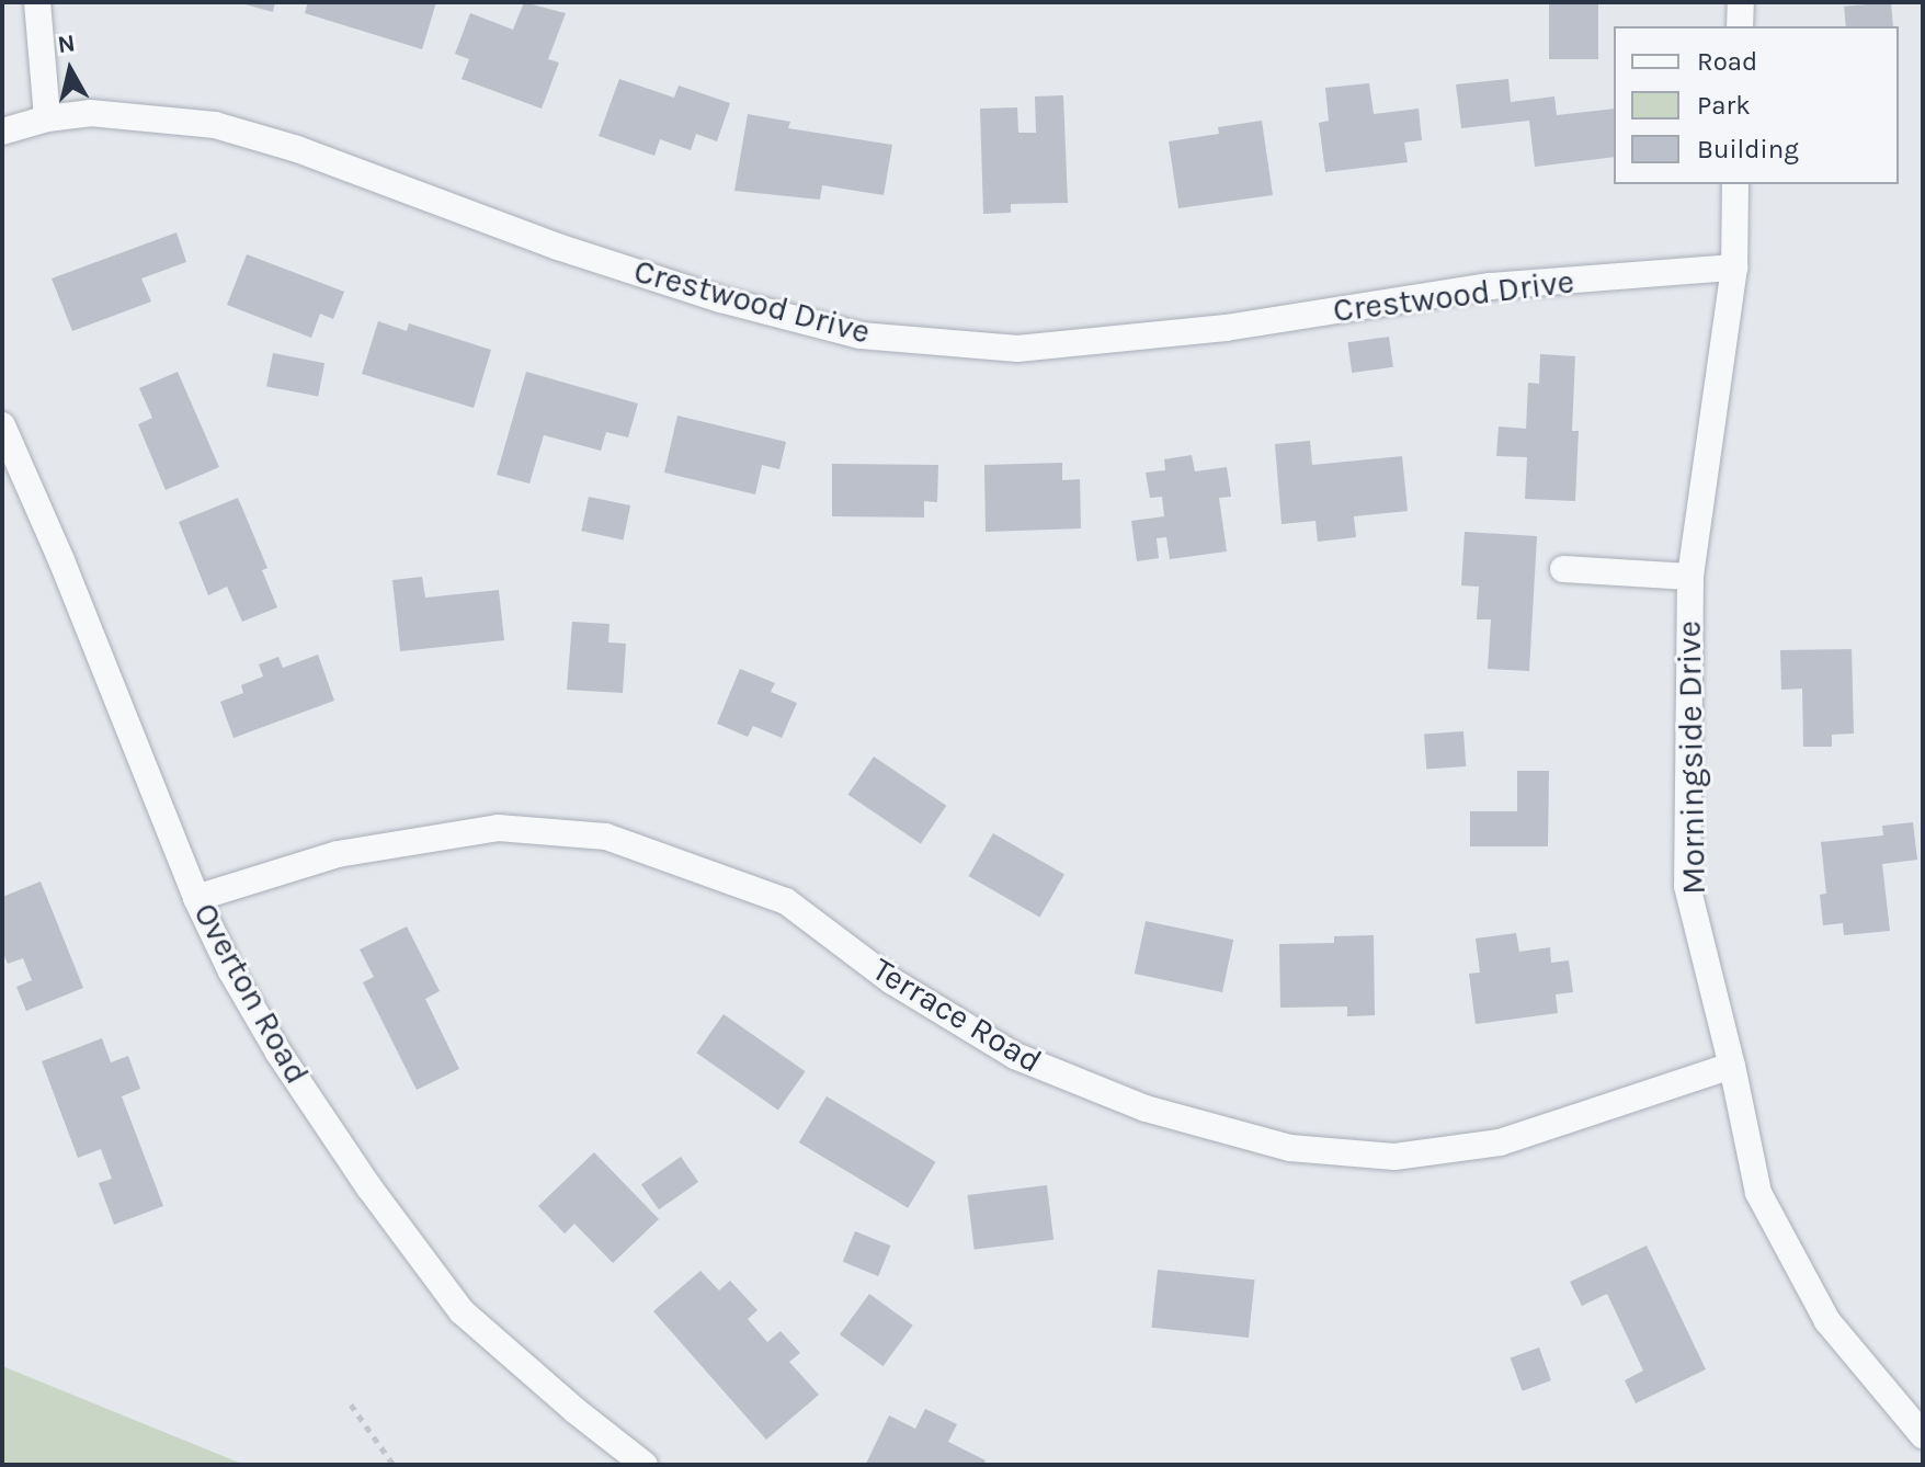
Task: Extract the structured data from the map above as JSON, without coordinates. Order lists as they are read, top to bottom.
{
  "streets": {
    "street": [
      "Crestwood Drive",
      "Morningside Drive",
      "Overton Road",
      "Terrace Road"
    ]
  },
  "crossings": [
    ["Crestwood Drive", "Morningside Drive"],
    ["Morningside Drive", "Terrace Road"],
    ["Overton Road", "Terrace Road"]
  ],
  "legend": ["Road", "Park", "Building"],
  "north": "top"
}
